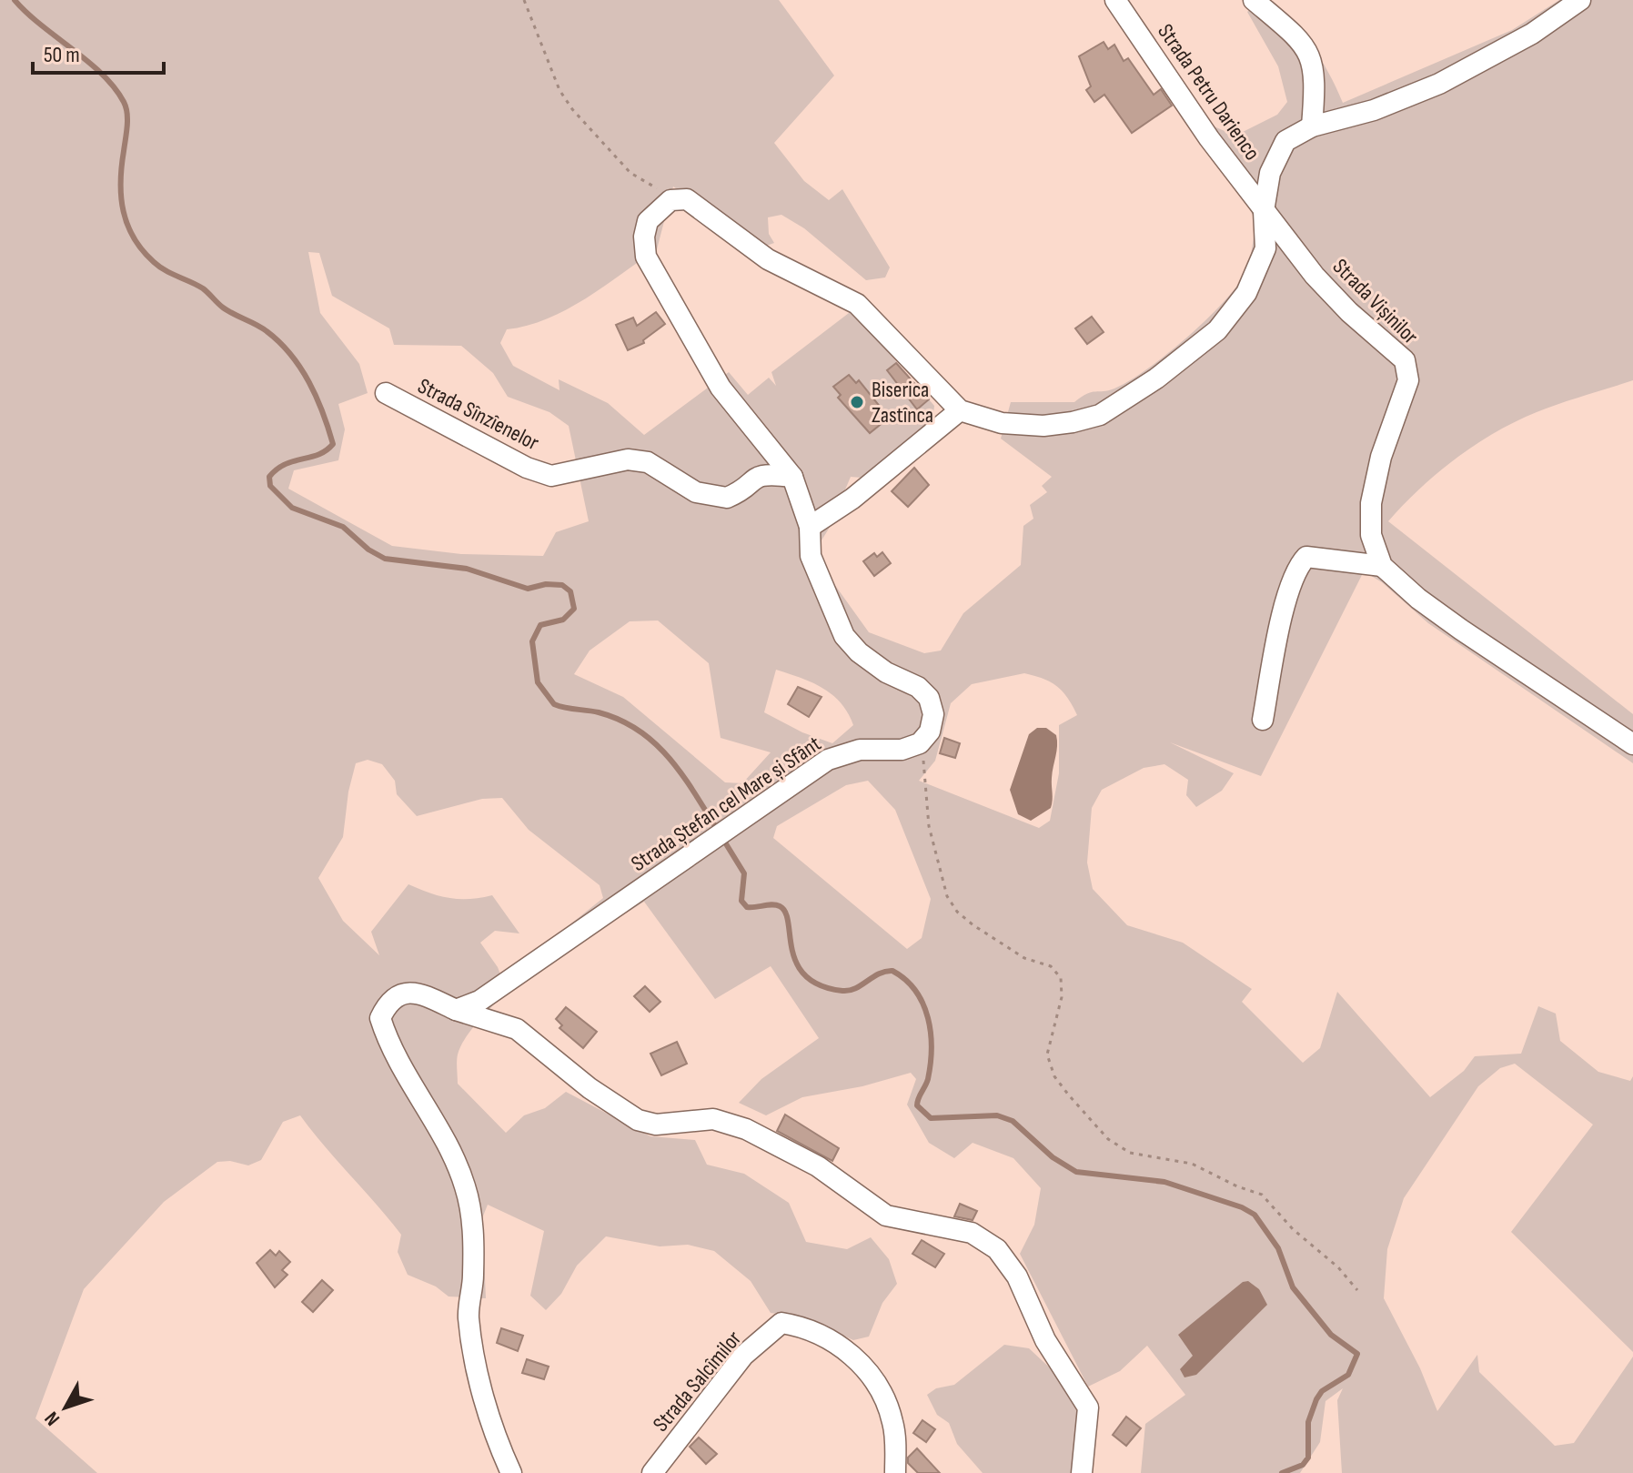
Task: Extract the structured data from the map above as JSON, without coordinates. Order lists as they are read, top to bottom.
{
  "streets": {
    "street": [
      "Strada Petru Darienco",
      "Strada Vișinilor",
      "Strada Sînzîenelor",
      "Strada Ștefan cel Mare și Sfânt",
      "Strada Salcîmilor"
    ]
  },
  "crossings": [
    ["Strada Petru Darienco", "Strada Vișinilor"]
  ],
  "places": ["Biserica Zastînca"],
  "scale_bar": "50 m",
  "north": "bottom left"
}
